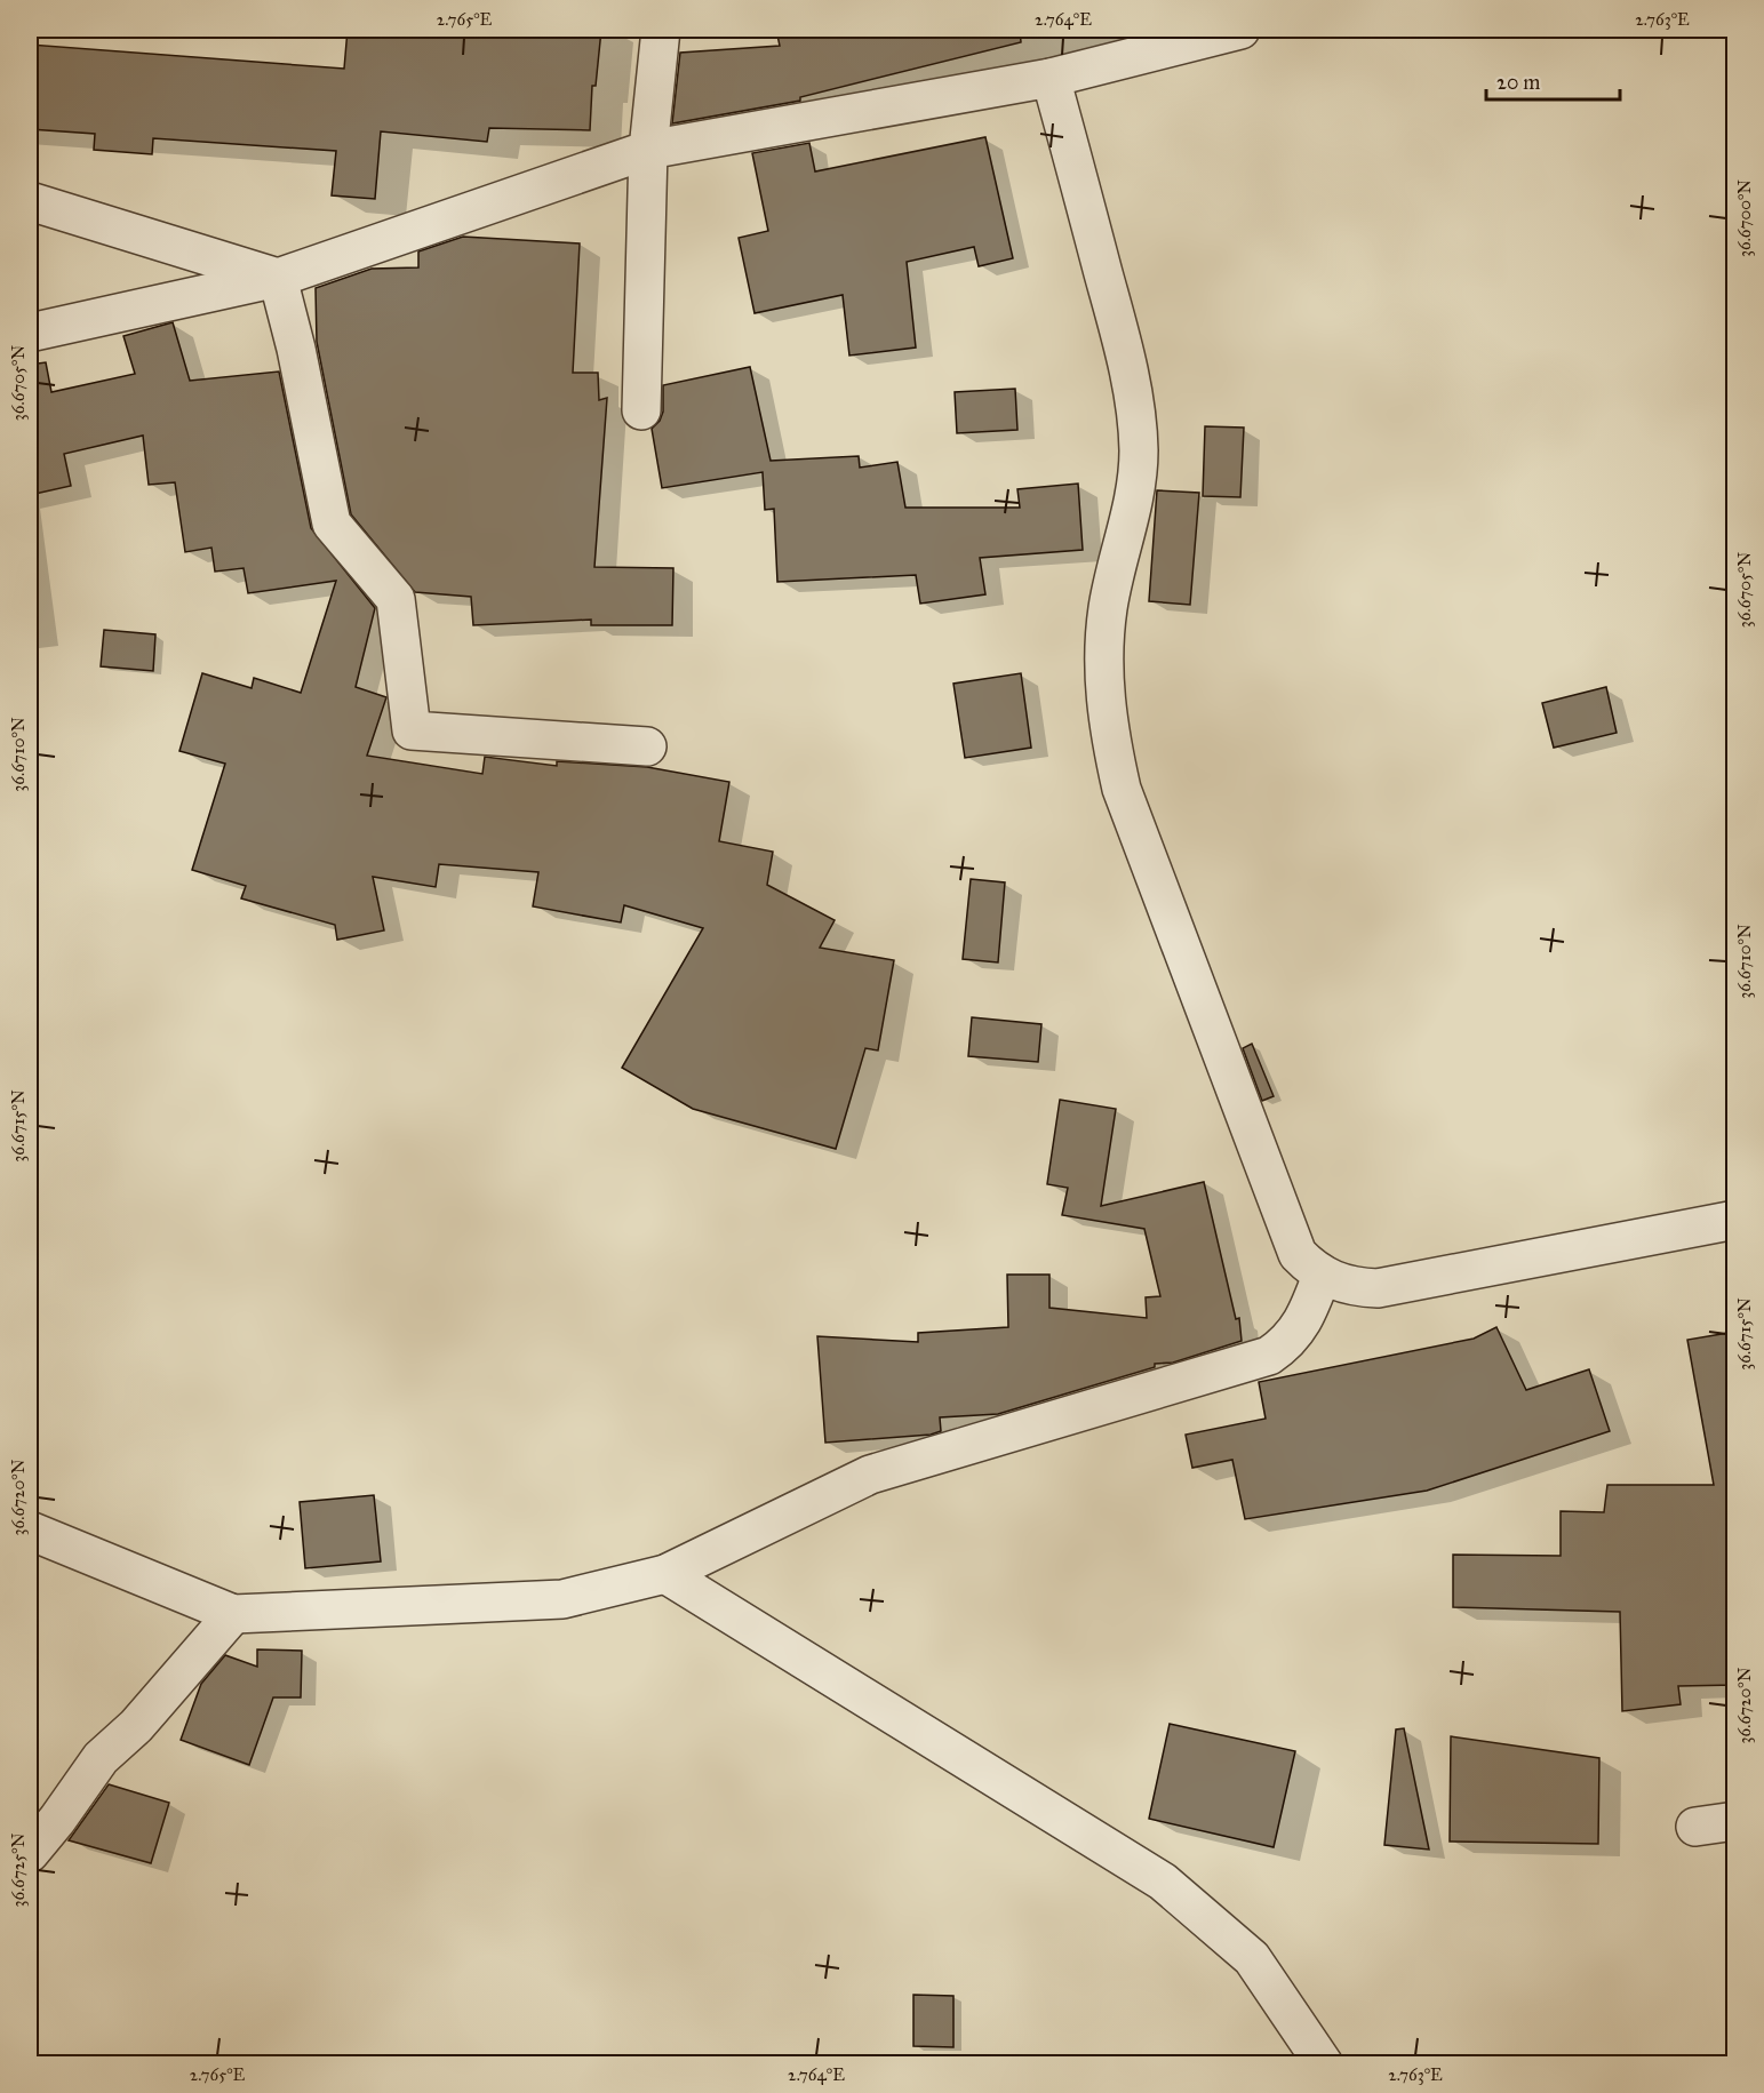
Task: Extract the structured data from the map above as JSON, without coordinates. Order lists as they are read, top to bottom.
{
  "scale_bar": "20 m",
  "coordinates": [
    "2.765°E",
    "2.764°E",
    "2.763°E",
    "36.6700°N",
    "36.6705°N",
    "36.6710°N",
    "36.6715°N",
    "36.6720°N",
    "36.6725°N"
  ]
}
